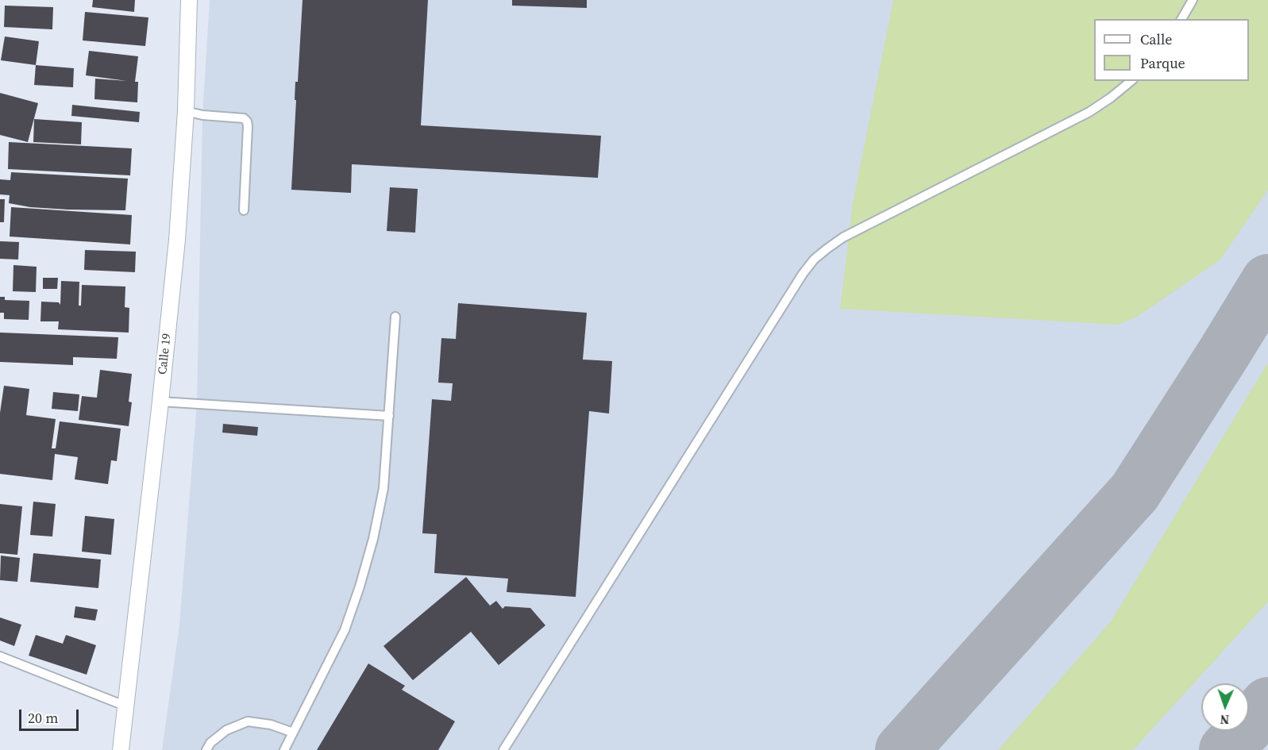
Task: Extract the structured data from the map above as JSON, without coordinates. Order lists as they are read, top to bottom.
{
  "streets": {
    "street": ["Calle 19"]
  },
  "legend": ["Calle", "Parque"],
  "scale_bar": "20 m",
  "north": "bottom"
}
